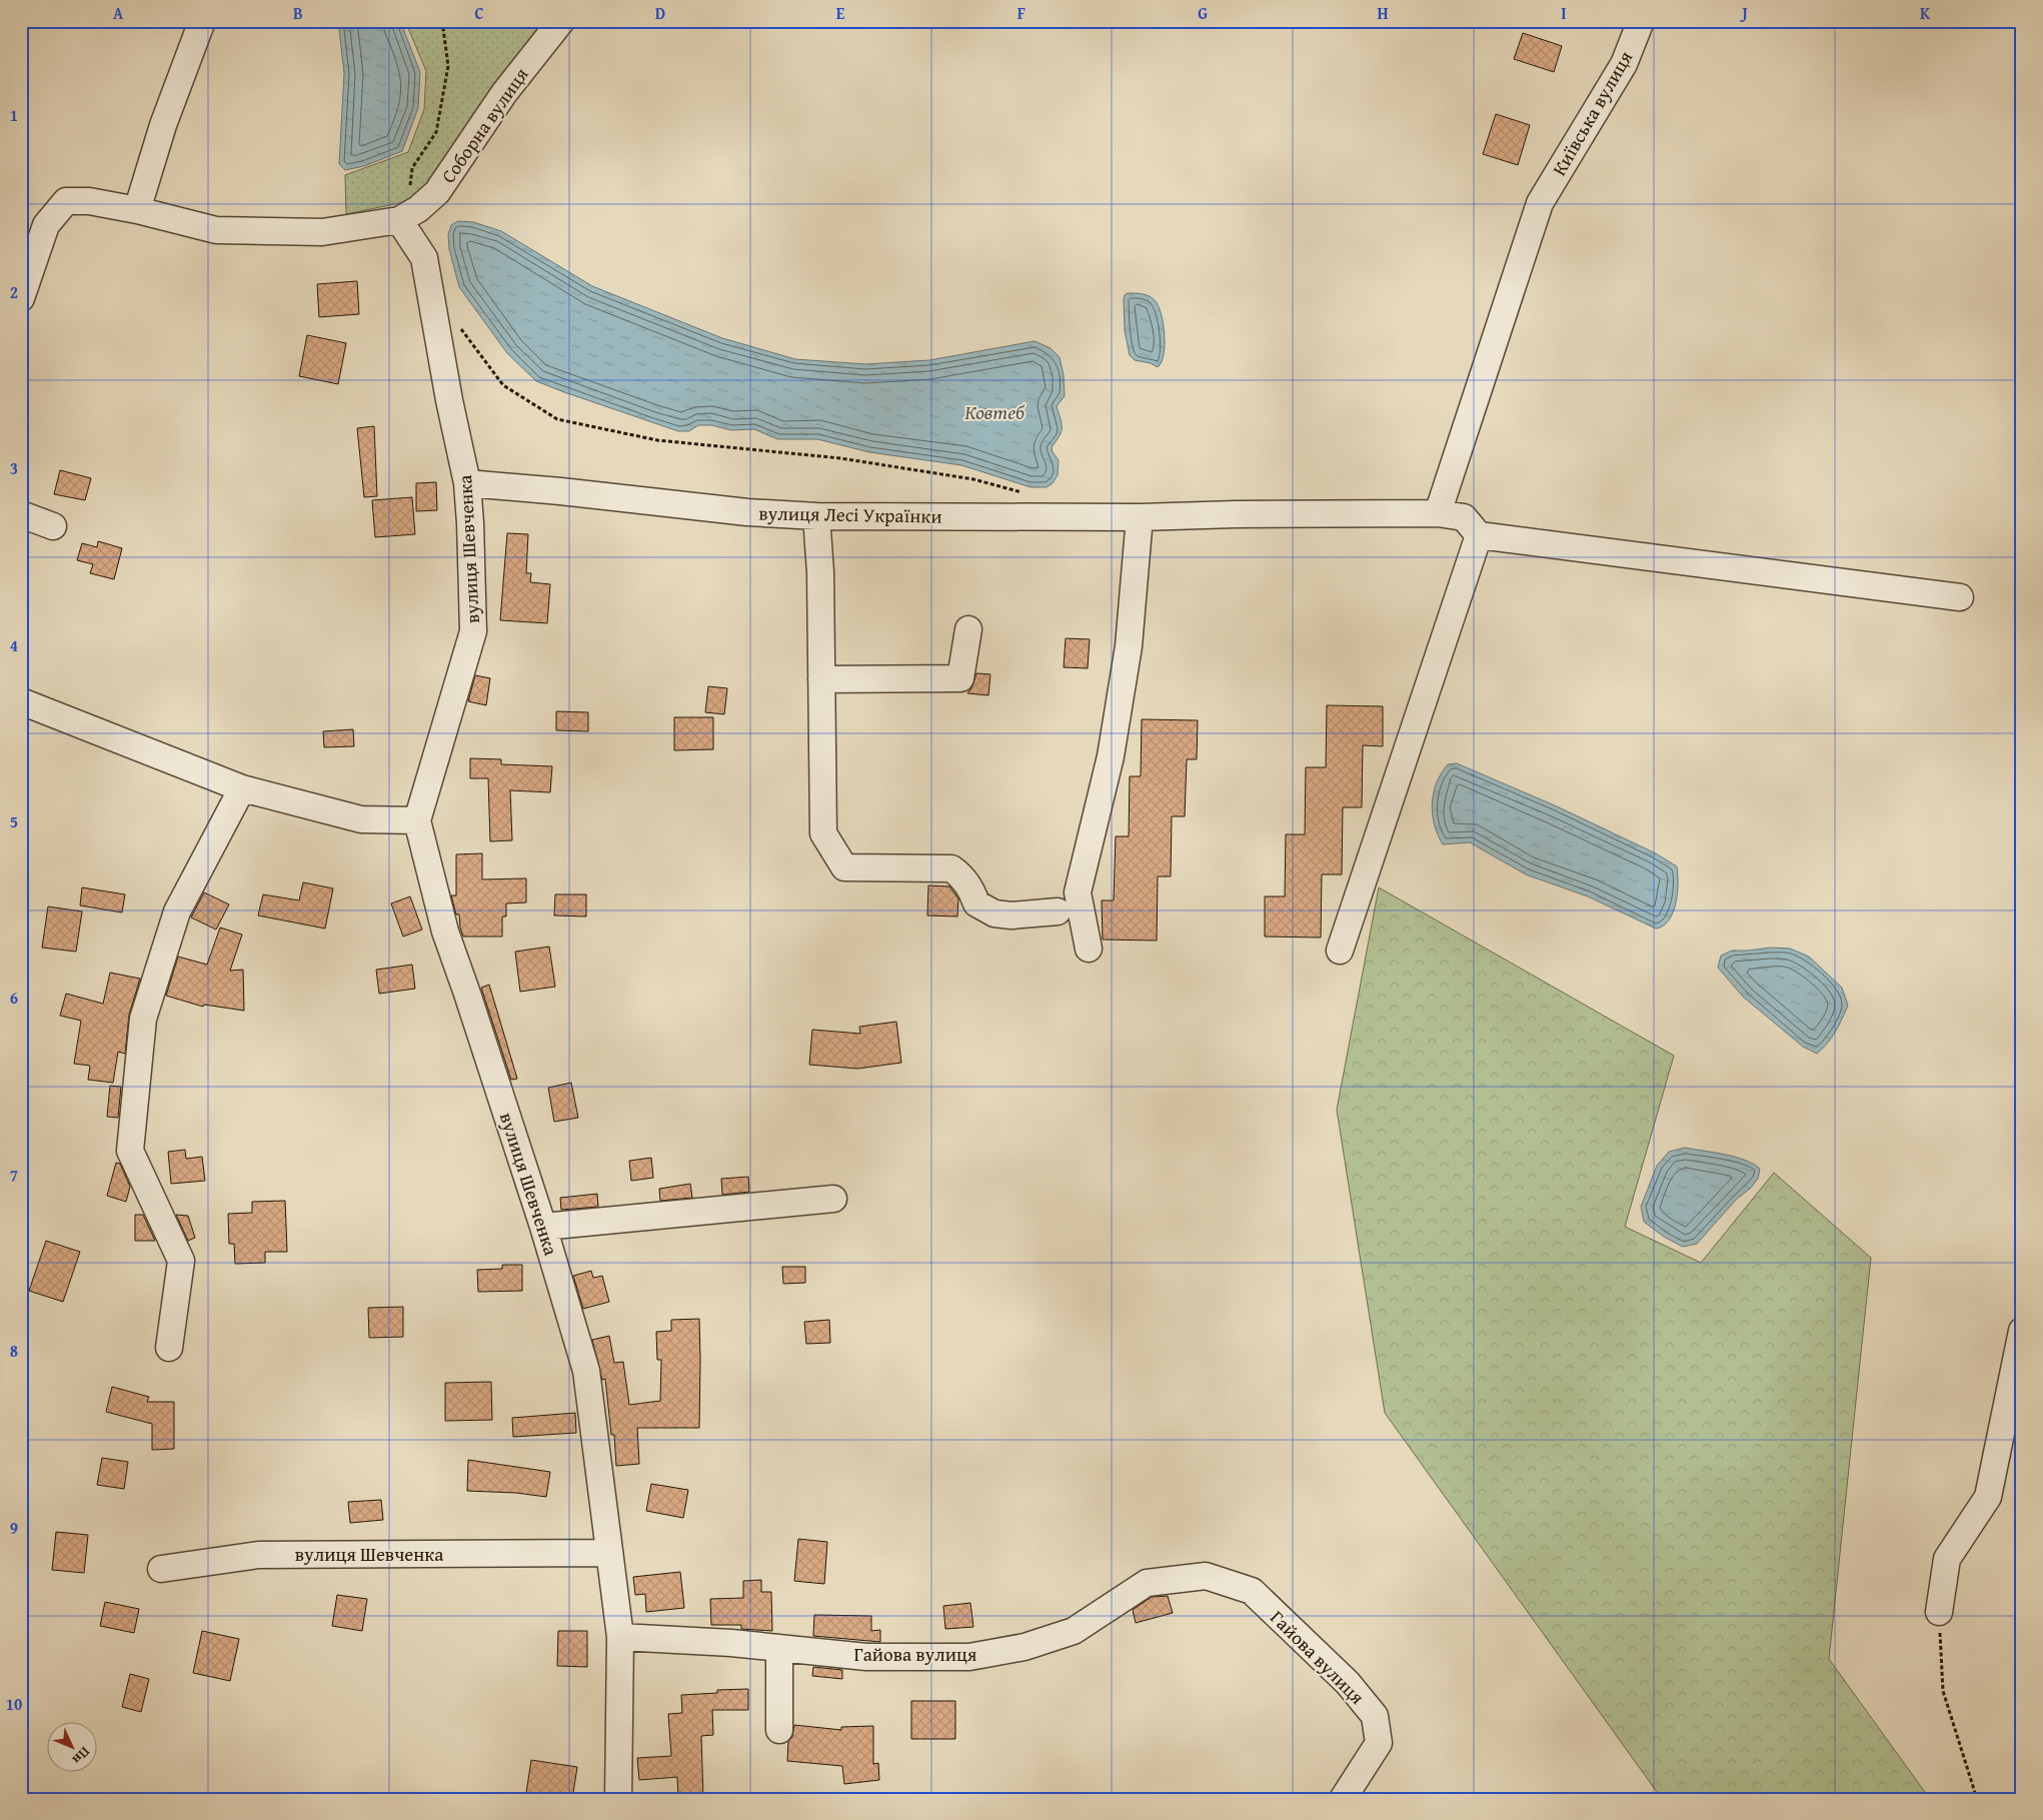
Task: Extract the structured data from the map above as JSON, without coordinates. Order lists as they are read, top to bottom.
{
  "streets": {
    "street": [
      "Київська вулиця",
      "Соборна вулиця",
      "вулиця Лесі Українки",
      "вулиця Шевченка",
      "Гайова вулиця"
    ]
  },
  "crossings": [
    ["Київська вулиця", "вулиця Лесі Українки"],
    ["Соборна вулиця", "вулиця Шевченка"],
    ["вулиця Лесі Українки", "вулиця Шевченка"],
    ["вулиця Шевченка", "Гайова вулиця"]
  ],
  "water": ["Ковтеб"],
  "north": "bottom right",
  "grid": {
    "columns": [
      "A",
      "B",
      "C",
      "D",
      "E",
      "F",
      "G",
      "H",
      "I",
      "J",
      "K"
    ],
    "rows": [
      "1",
      "2",
      "3",
      "4",
      "5",
      "6",
      "7",
      "8",
      "9",
      "10"
    ]
  }
}
